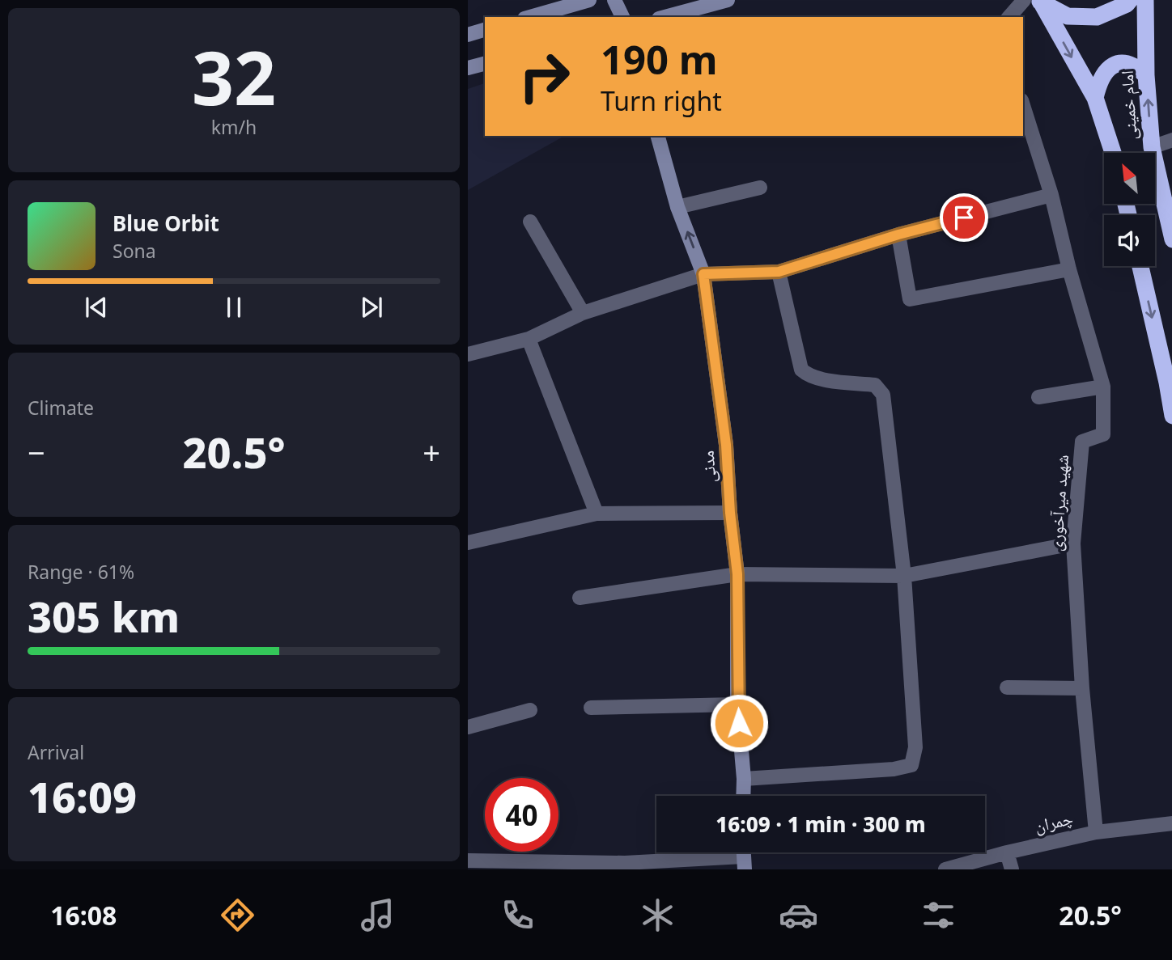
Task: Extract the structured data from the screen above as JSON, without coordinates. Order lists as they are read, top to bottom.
{
  "streets": {
    "highway": ["امام خمینی"],
    "street": ["مدنی", "شهید میرآخوری", "چمران"]
  },
  "crossings": [
    ["شهید میرآخوری", "چمران"]
  ],
  "north": "top left",
  "page": {
    "tile": [
      ["32", "km/h"],
      "Climate",
      ["Range · 61%", "305 km"],
      ["Arrival", "16:09"]
    ],
    "turn": ["190 m", "Turn right"],
    "song": ["Blue Orbit", "Sona"],
    "heat": ["−", "20.5°", "+"],
    "limit": "40",
    "trip": "16:09 · 1 min · 300 m",
    "tabs": ["16:08", "20.5°"]
  }
}
